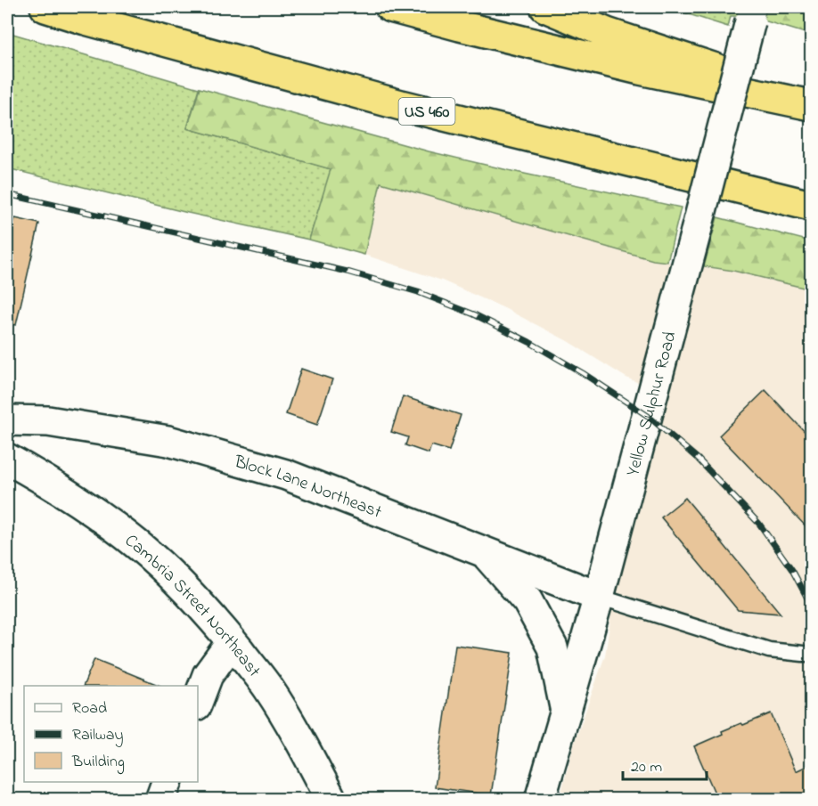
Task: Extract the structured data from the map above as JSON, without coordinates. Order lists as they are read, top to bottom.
{
  "streets": {
    "highway": ["US 460"],
    "street": ["Yellow Sulphur Road", "Block Lane Northeast", "Cambria Street Northeast"]
  },
  "crossings": [
    ["Yellow Sulphur Road", "Block Lane Northeast"]
  ],
  "legend": ["Road", "Railway", "Building"],
  "scale_bar": "20 m"
}
